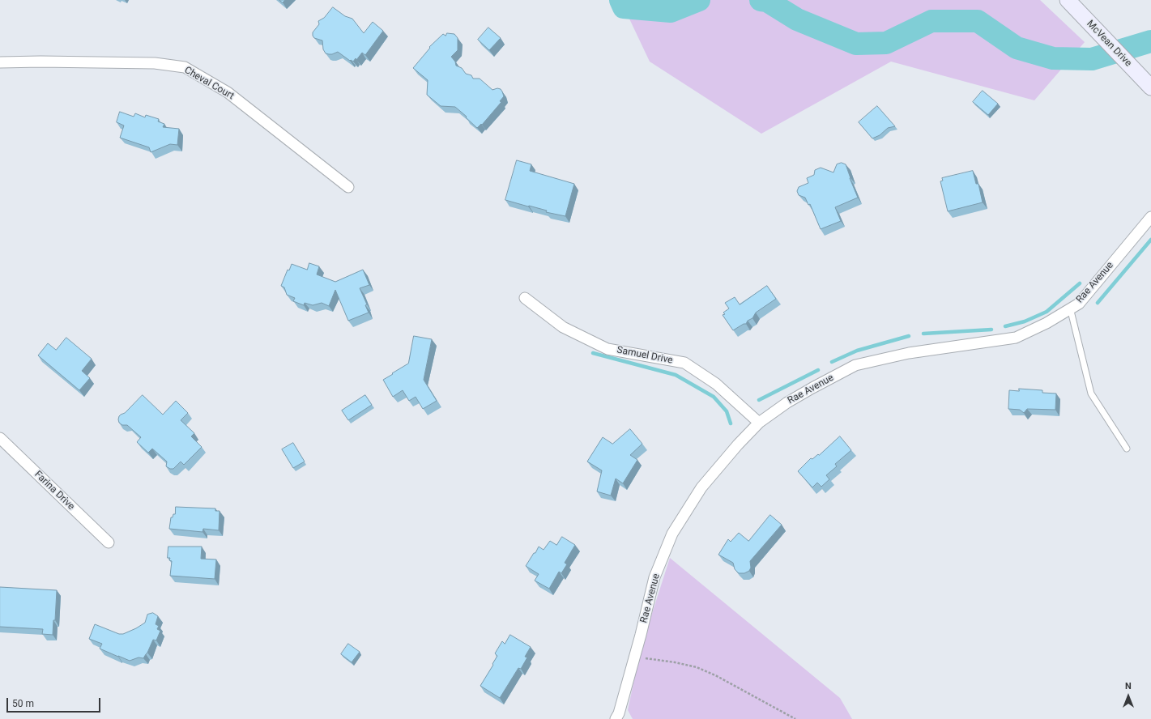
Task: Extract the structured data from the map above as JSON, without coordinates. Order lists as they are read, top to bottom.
{
  "streets": {
    "main road": ["McVean Drive"],
    "street": [
      "Cheval Court",
      "Rae Avenue",
      "Samuel Drive",
      "Farina Drive"
    ]
  },
  "crossings": [
    ["Rae Avenue", "Samuel Drive"]
  ],
  "scale_bar": "50 m",
  "north": "top"
}
